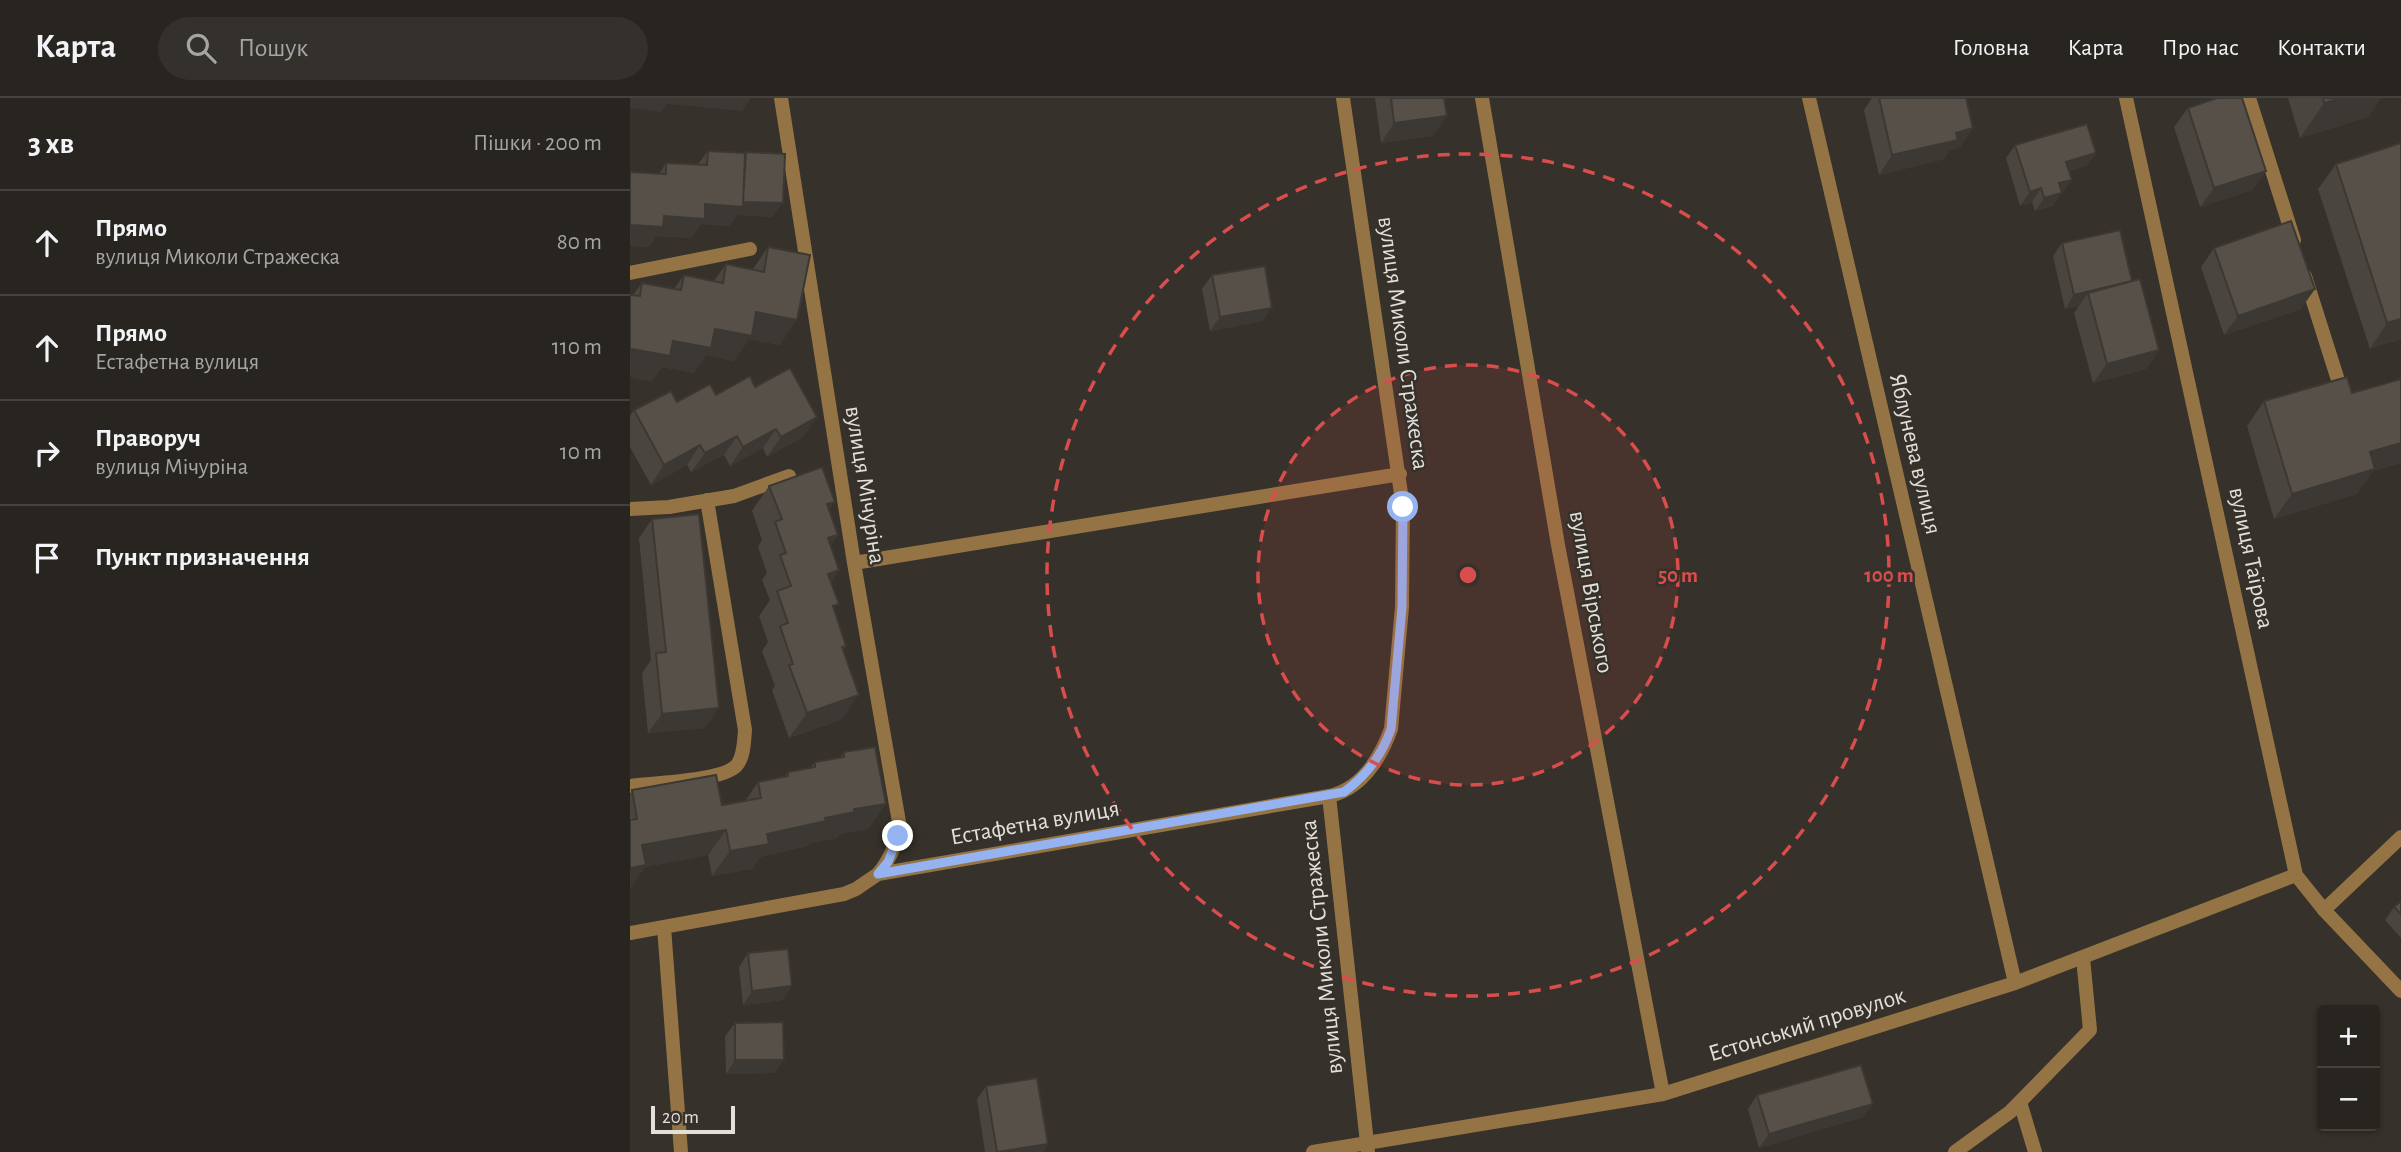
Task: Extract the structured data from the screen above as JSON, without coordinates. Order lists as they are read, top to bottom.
{
  "streets": {
    "street": [
      "вулиця Миколи Стражеска",
      "Яблунева вулиця",
      "вулиця Мічуріна",
      "вулиця Таїрова",
      "вулиця Вірського",
      "Естафетна вулиця",
      "Естонський провулок"
    ]
  },
  "crossings": [
    ["вулиця Миколи Стражеска", "Естафетна вулиця"],
    ["вулиця Миколи Стражеска", "Естонський провулок"],
    ["Яблунева вулиця", "Естонський провулок"],
    ["вулиця Мічуріна", "Естафетна вулиця"],
    ["вулиця Таїрова", "Естонський провулок"],
    ["вулиця Вірського", "Естонський провулок"]
  ],
  "scale_bar": "20 m",
  "page": {
    "header": "Карта",
    "search": "Пошук",
    "nav": [
      "Головна",
      "Карта",
      "Про нас",
      "Контакти"
    ],
    "heading": ["3 хв", "Пішки · 200 m"],
    "list": [
      ["Прямо", "вулиця Миколи Стражеска", "80 m"],
      ["Прямо", "Естафетна вулиця", "110 m"],
      ["Праворуч", "вулиця Мічуріна", "10 m"],
      "Пункт призначення"
    ],
    "map_buttons": ["+", "−"],
    "scale": "20 m"
  },
  "rings": ["50 m", "100 m"]
}
